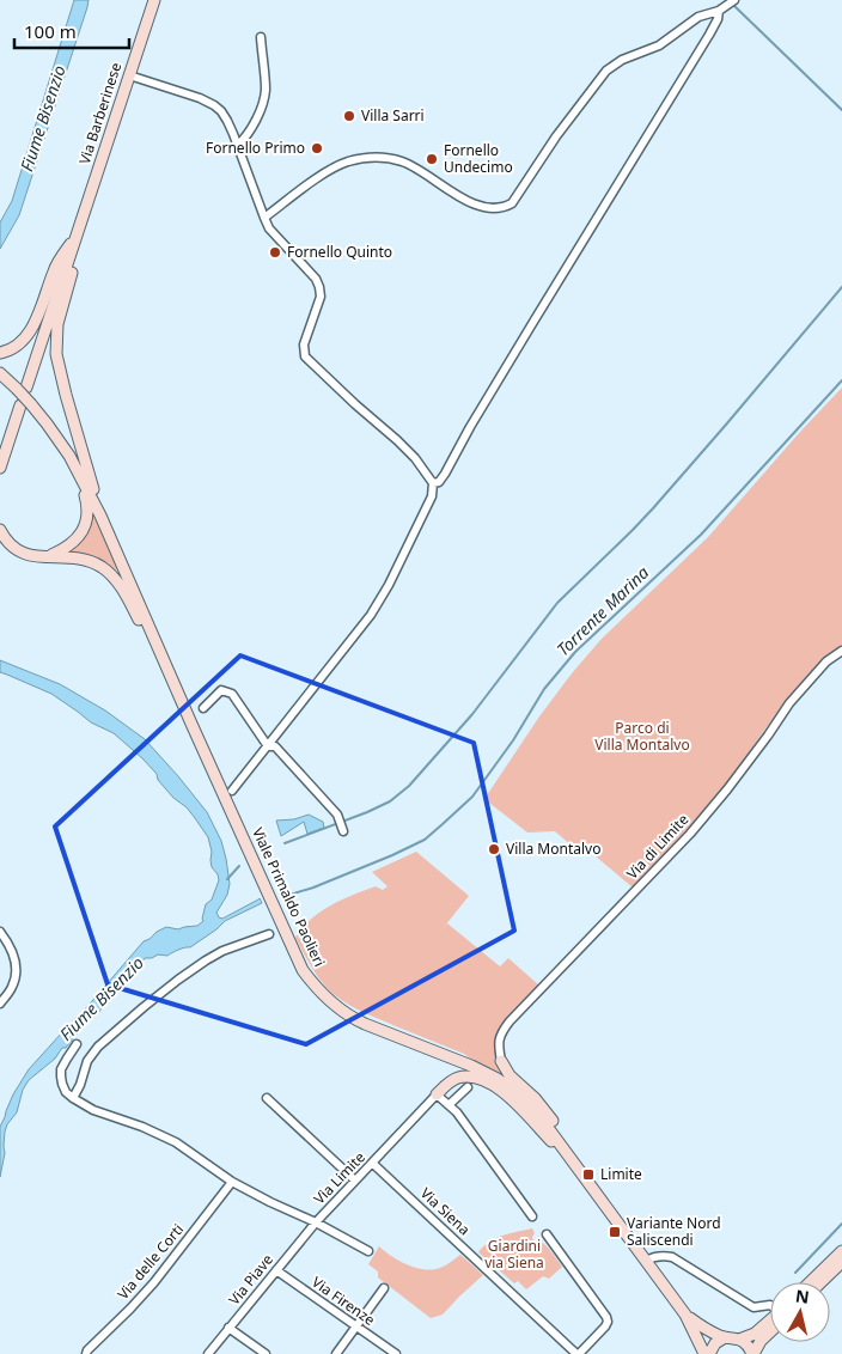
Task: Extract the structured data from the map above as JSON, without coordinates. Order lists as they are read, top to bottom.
{
  "streets": {
    "main road": ["Via Barberinese", "Viale Primaldo Paolieri"],
    "street": [
      "Via di Limite",
      "Via Limite",
      "Via Siena",
      "Via delle Corti",
      "Via Piave",
      "Via Firenze"
    ]
  },
  "crossings": [
    ["Via Limite", "Via Siena"],
    ["Via Limite", "Via delle Corti"],
    ["Via Limite", "Via Piave"],
    ["Via Piave", "Via Firenze"]
  ],
  "water": ["Fiume Bisenzio", "Torrente Marina"],
  "parks": ["Parco di Villa Montalvo", "Giardini via Siena"],
  "places": {
    "other": [
      "Villa Sarri",
      "Fornello Primo",
      "Fornello Undecimo",
      "Fornello Quinto",
      "Villa Montalvo"
    ],
    "transit": ["Limite", "Variante Nord Saliscendi"]
  },
  "scale_bar": "100 m",
  "north": "top"
}
